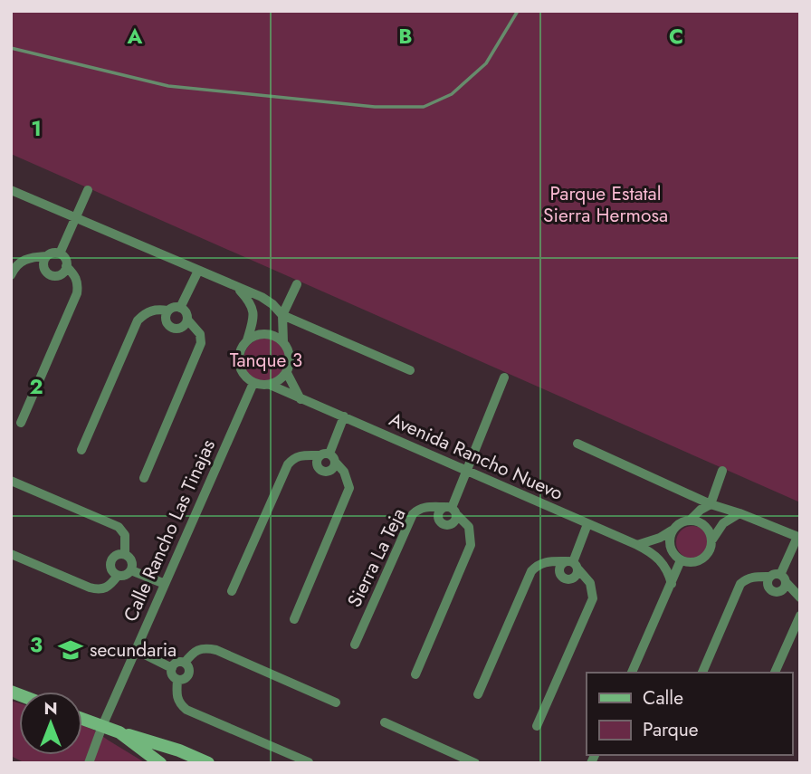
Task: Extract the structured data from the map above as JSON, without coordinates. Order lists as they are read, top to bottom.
{
  "streets": {
    "street": ["Avenida Rancho Nuevo", "Calle Rancho Las Tinajas", "Sierra La Teja"]
  },
  "crossings": [
    ["Avenida Rancho Nuevo", "Calle Rancho Las Tinajas"]
  ],
  "parks": ["Parque Estatal Sierra Hermosa", "Tanque 3"],
  "places": {
    "school or university": ["secundaria"]
  },
  "legend": ["Calle", "Parque"],
  "north": "top",
  "grid": {
    "columns": ["A", "B", "C"],
    "rows": ["1", "2", "3"]
  }
}
